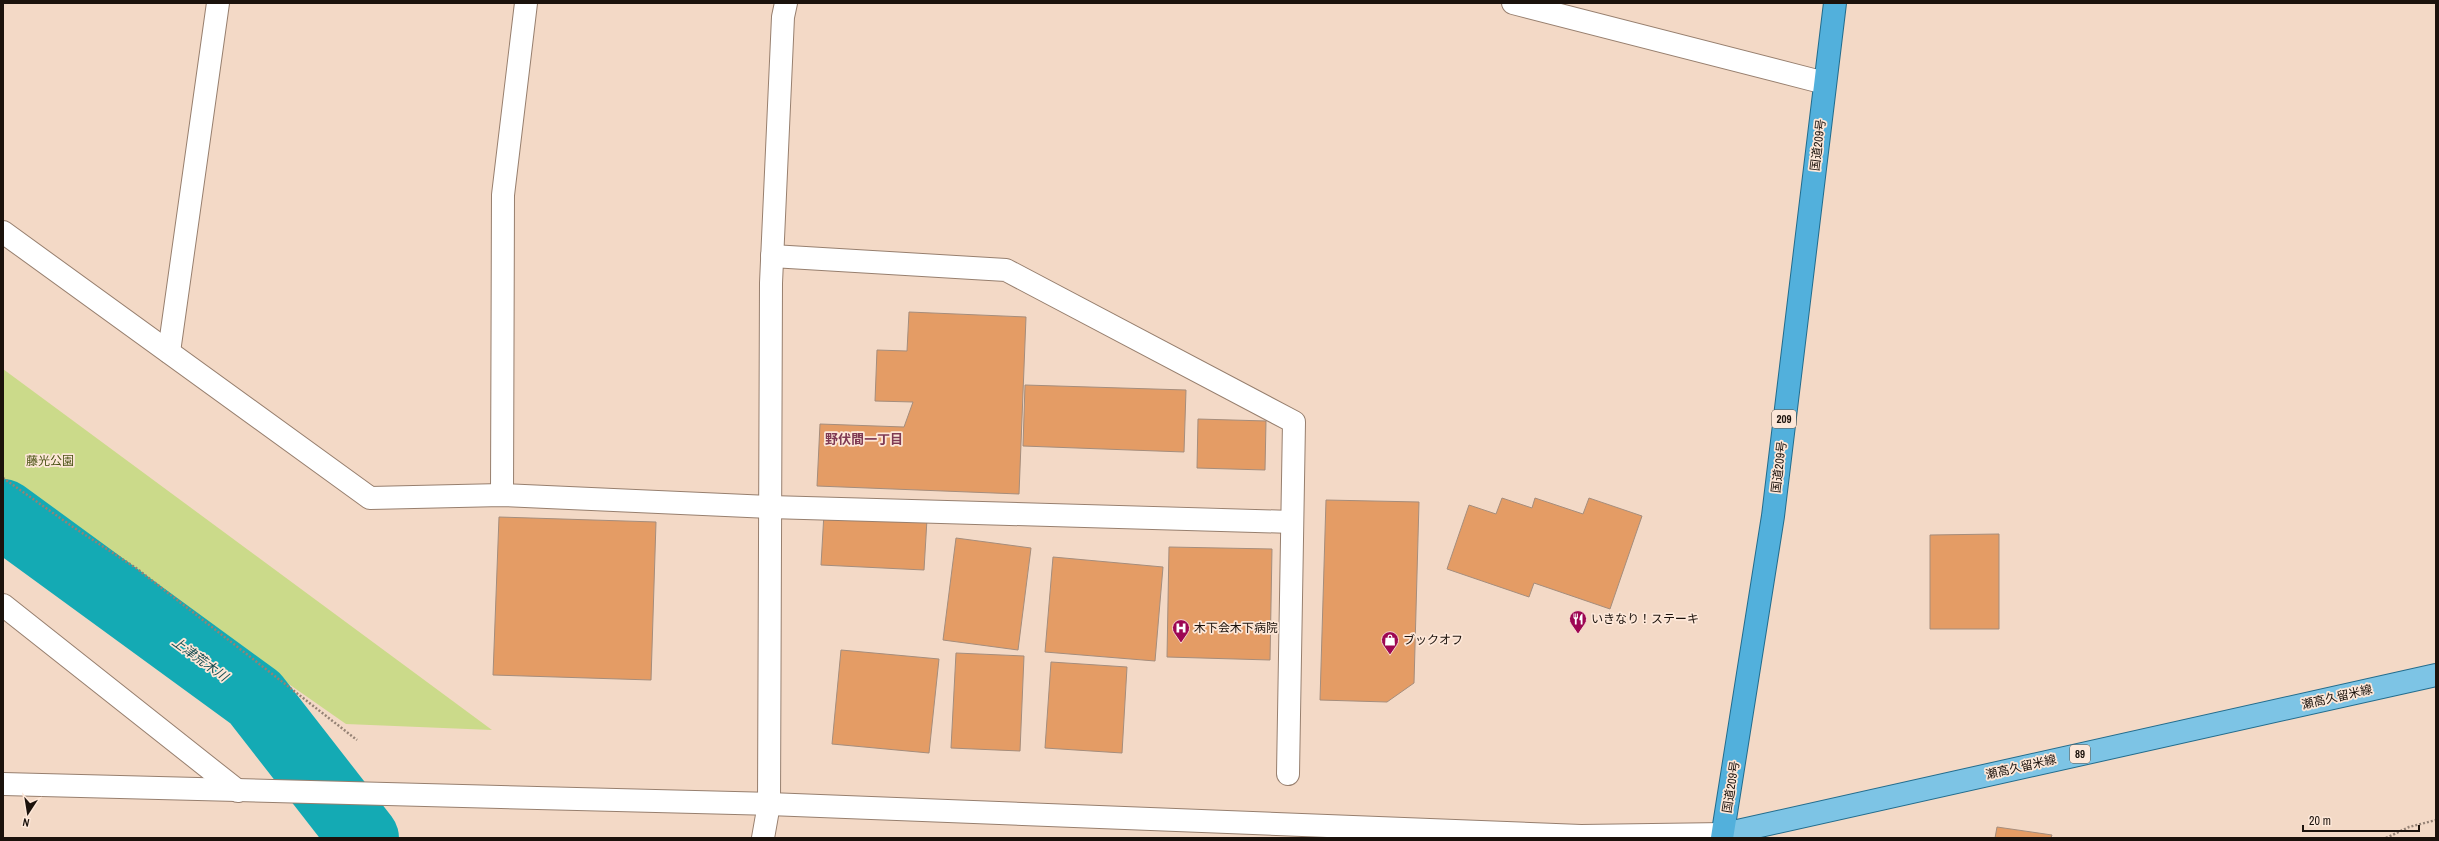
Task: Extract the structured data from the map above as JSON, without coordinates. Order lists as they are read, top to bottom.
{
  "streets": {
    "highway": ["国道209号", "209"],
    "main road": ["瀬高久留米線", "89"]
  },
  "crossings": [
    ["国道209号", "瀬高久留米線"]
  ],
  "districts": ["野伏間一丁目"],
  "water": ["上津荒木川"],
  "parks": ["藤光公園"],
  "places": {
    "restaurant": ["いきなり！ステーキ"],
    "hospital": ["木下会木下病院"],
    "shop": ["ブックオフ"]
  },
  "scale_bar": "20 m",
  "north": "bottom"
}
